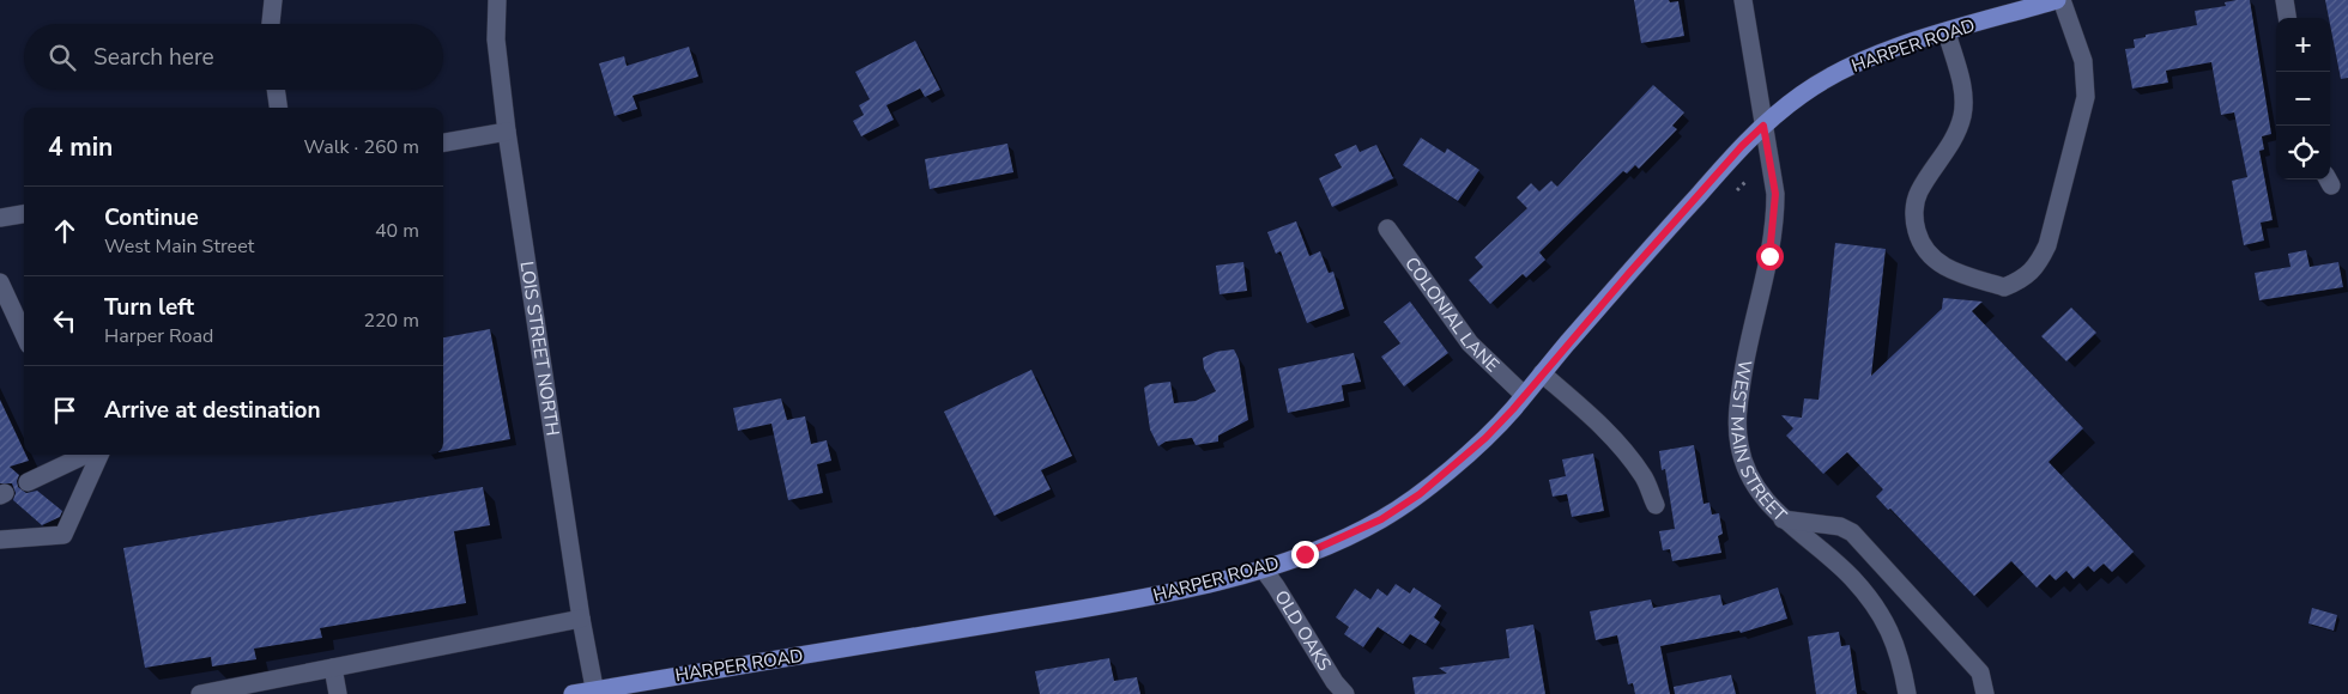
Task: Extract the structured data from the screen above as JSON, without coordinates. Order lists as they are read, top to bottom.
{
  "streets": {
    "main road": ["HARPER ROAD"],
    "street": [
      "COLONIAL LANE",
      "LOIS STREET NORTH",
      "WEST MAIN STREET",
      "OLD OAKS"
    ]
  },
  "crossings": [
    ["HARPER ROAD", "COLONIAL LANE"],
    ["HARPER ROAD", "LOIS STREET NORTH"],
    ["HARPER ROAD", "WEST MAIN STREET"],
    ["HARPER ROAD", "OLD OAKS"]
  ],
  "page": {
    "map_buttons": ["+", "−"],
    "search": "Search here",
    "heading": ["4 min", "Walk · 260 m"],
    "list": [
      ["Continue", "West Main Street", "40 m"],
      ["Turn left", "Harper Road", "220 m"],
      "Arrive at destination"
    ]
  }
}
